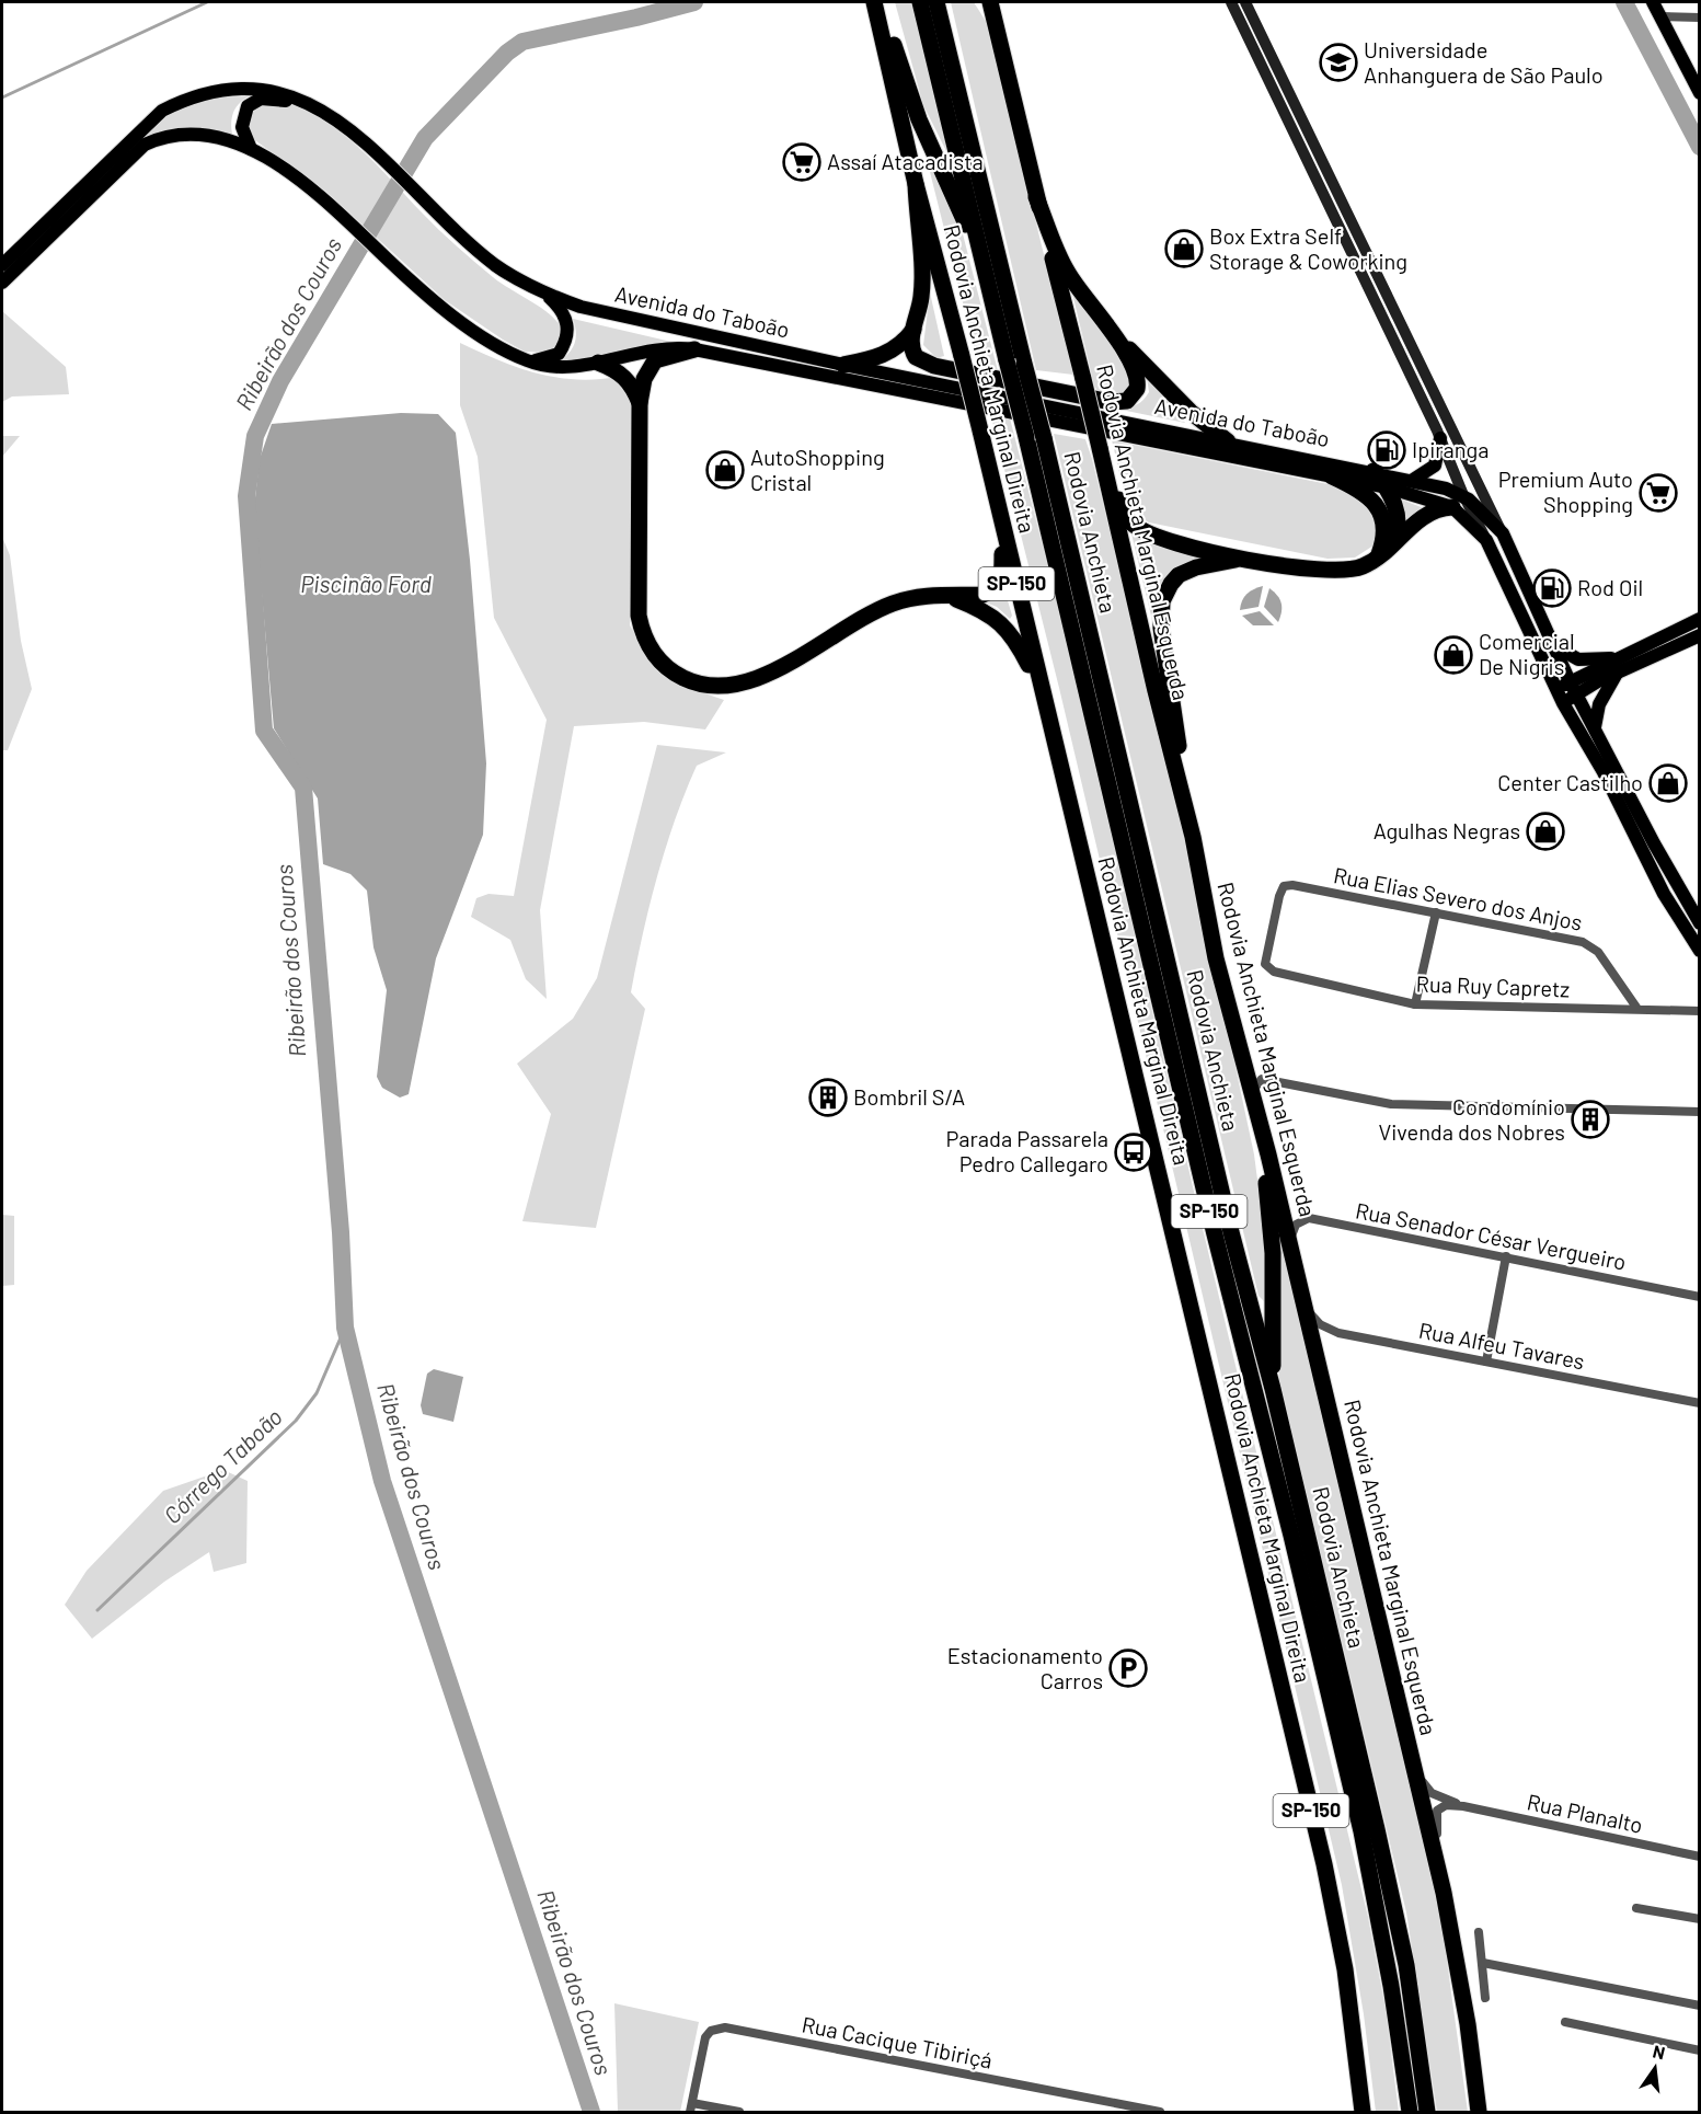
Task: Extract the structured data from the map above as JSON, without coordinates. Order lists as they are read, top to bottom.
{
  "streets": {
    "highway": [
      "Rodovia Anchieta Marginal Direita",
      "Rodovia Anchieta",
      "Rodovia Anchieta Marginal Esquerda",
      "SP-150"
    ],
    "main road": ["Avenida do Taboão"],
    "street": [
      "Rua Elias Severo dos Anjos",
      "Rua Ruy Capretz",
      "Rua Senador César Vergueiro",
      "Rua Alfeu Tavares",
      "Rua Planalto",
      "Rua Cacique Tibiriçá"
    ]
  },
  "crossings": [
    ["Rodovia Anchieta Marginal Esquerda", "Rua Senador César Vergueiro"],
    ["Rodovia Anchieta Marginal Esquerda", "Rua Alfeu Tavares"],
    ["Rodovia Anchieta Marginal Esquerda", "Rua Planalto"],
    ["Rua Elias Severo dos Anjos", "Rua Ruy Capretz"]
  ],
  "water": ["Ribeirão dos Couros", "Piscinão Ford", "Córrego Taboão"],
  "places": {
    "school or university": ["Universidade Anhanguera de São Paulo"],
    "supermarket": ["Assaí Atacadista", "Premium Auto Shopping"],
    "shop": [
      "Box Extra Self Storage & Coworking",
      "AutoShopping Cristal",
      "Comercial De Nigris",
      "Center Castilho",
      "Agulhas Negras"
    ],
    "fuel station": ["Ipiranga", "Rod Oil"],
    "building": ["Bombril S/A", "Condomínio Vivenda dos Nobres"],
    "bus stop": ["Parada Passarela Pedro Callegaro"],
    "parking": ["Estacionamento Carros"]
  },
  "north": "top"
}
